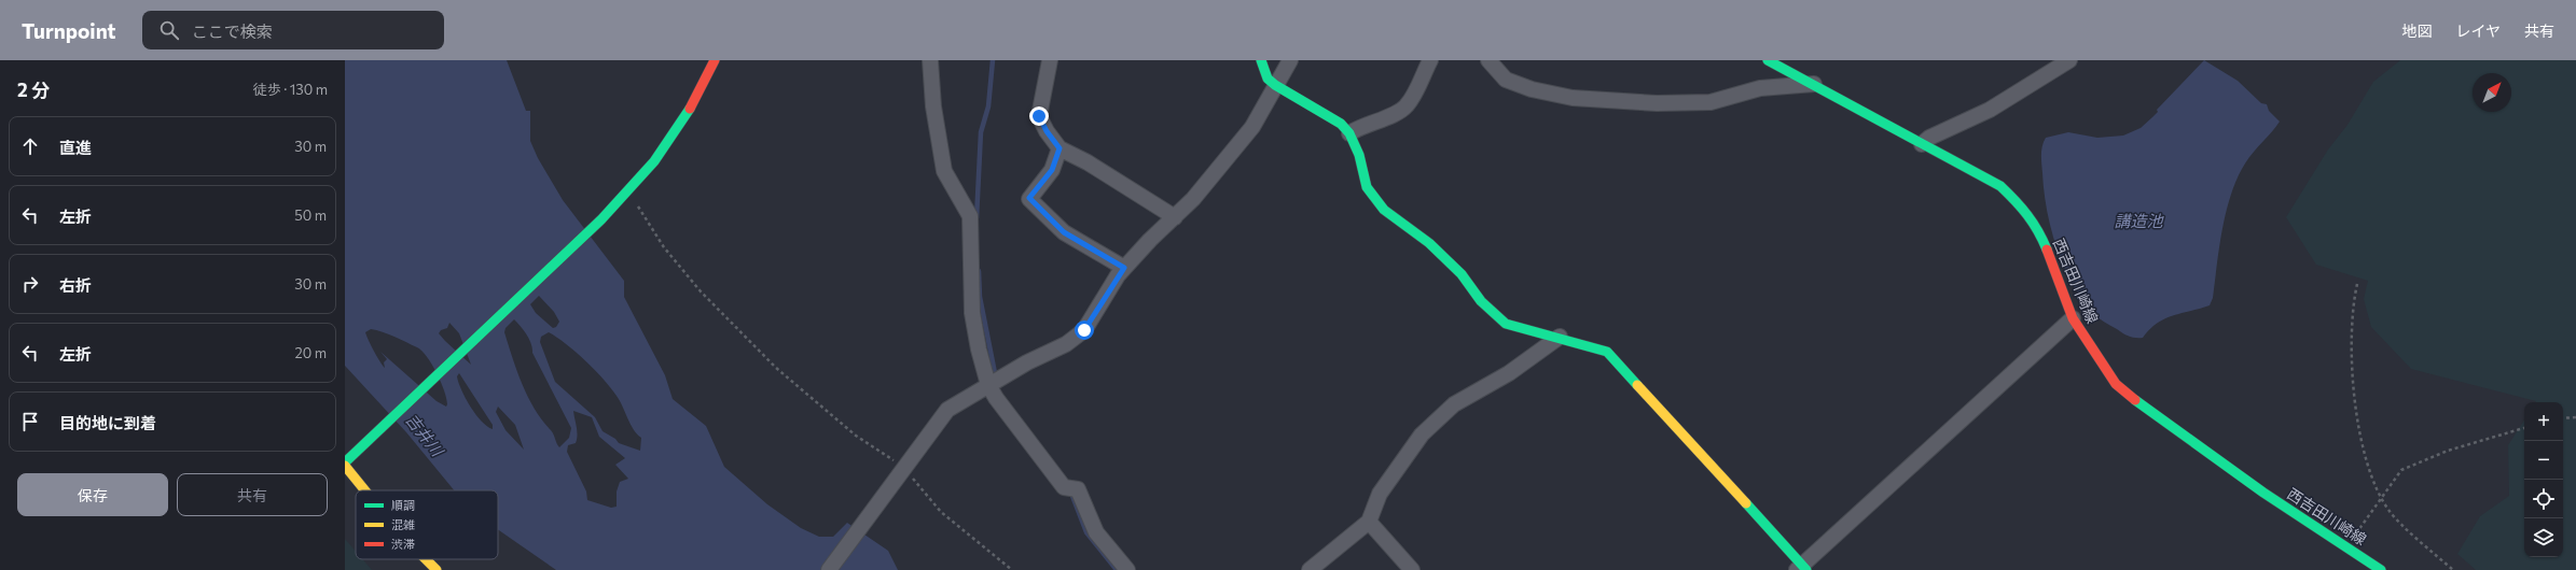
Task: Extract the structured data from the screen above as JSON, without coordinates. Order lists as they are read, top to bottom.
{
  "streets": {
    "street": ["西吉田川崎線"]
  },
  "water": ["講造池", "吉井川"],
  "legend": ["順調", "混雑", "渋滞"],
  "north": "top right",
  "page": {
    "header": "Turnpoint",
    "search": "ここで検索",
    "nav": ["地図", "レイヤ", "共有"],
    "heading": ["2 分", "徒歩 · 130 m"],
    "list": [
      ["直進", "30 m"],
      ["左折", "50 m"],
      ["右折", "30 m"],
      ["左折", "20 m"],
      "目的地に到着"
    ],
    "map_buttons": ["+", "−"],
    "buttons": ["保存", "共有"]
  }
}
